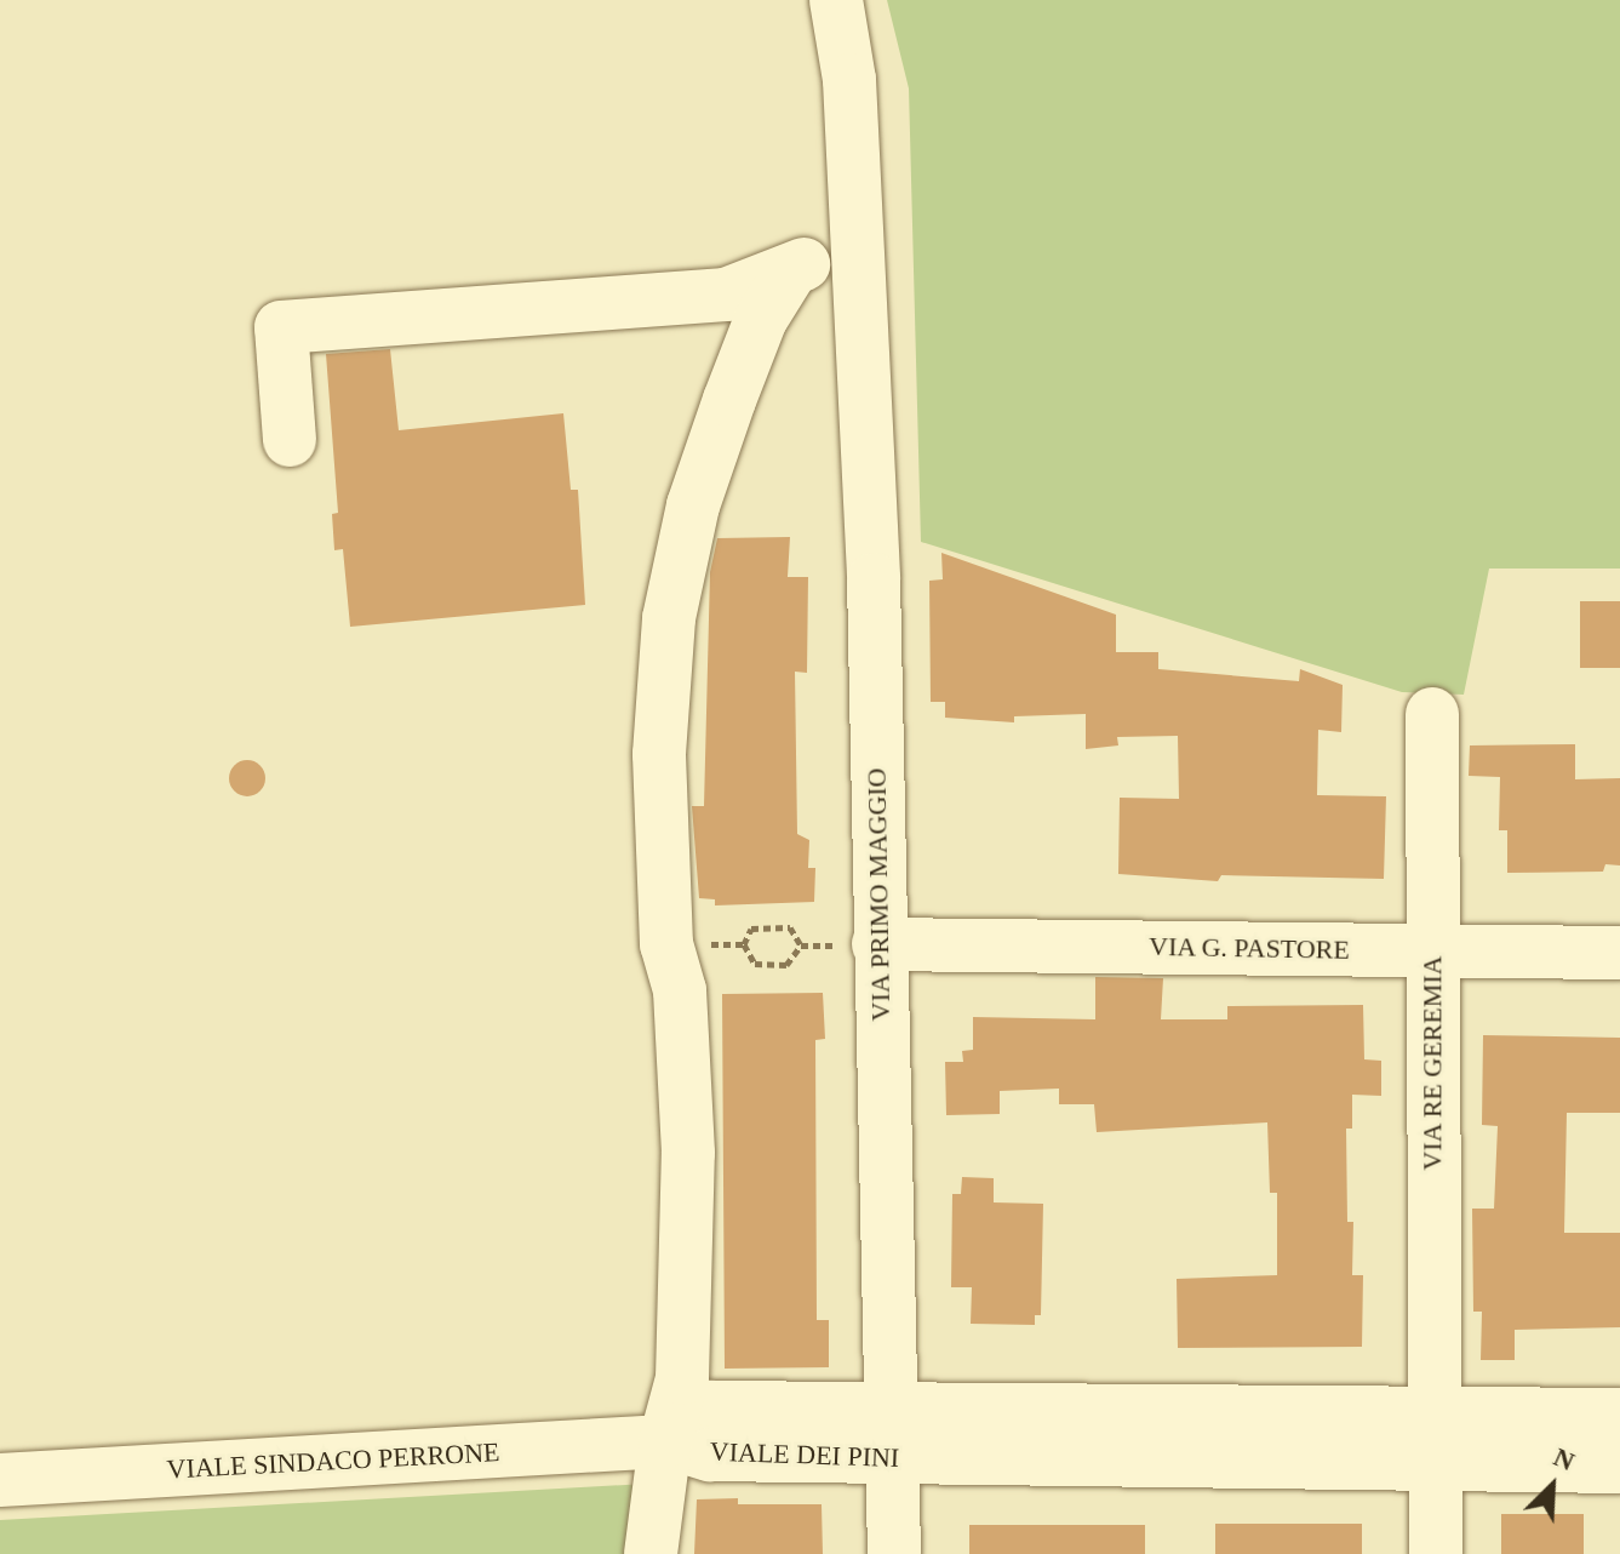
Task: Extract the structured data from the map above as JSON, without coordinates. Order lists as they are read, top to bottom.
{
  "streets": {
    "street": [
      "VIA PRIMO MAGGIO",
      "VIA G. PASTORE",
      "VIA RE GEREMIA",
      "VIALE DEI PINI",
      "VIALE SINDACO PERRONE"
    ]
  },
  "crossings": [
    ["VIA PRIMO MAGGIO", "VIA G. PASTORE"],
    ["VIA PRIMO MAGGIO", "VIALE DEI PINI"],
    ["VIA G. PASTORE", "VIA RE GEREMIA"],
    ["VIA RE GEREMIA", "VIALE DEI PINI"],
    ["VIALE DEI PINI", "VIALE SINDACO PERRONE"]
  ],
  "north": "top right"
}
